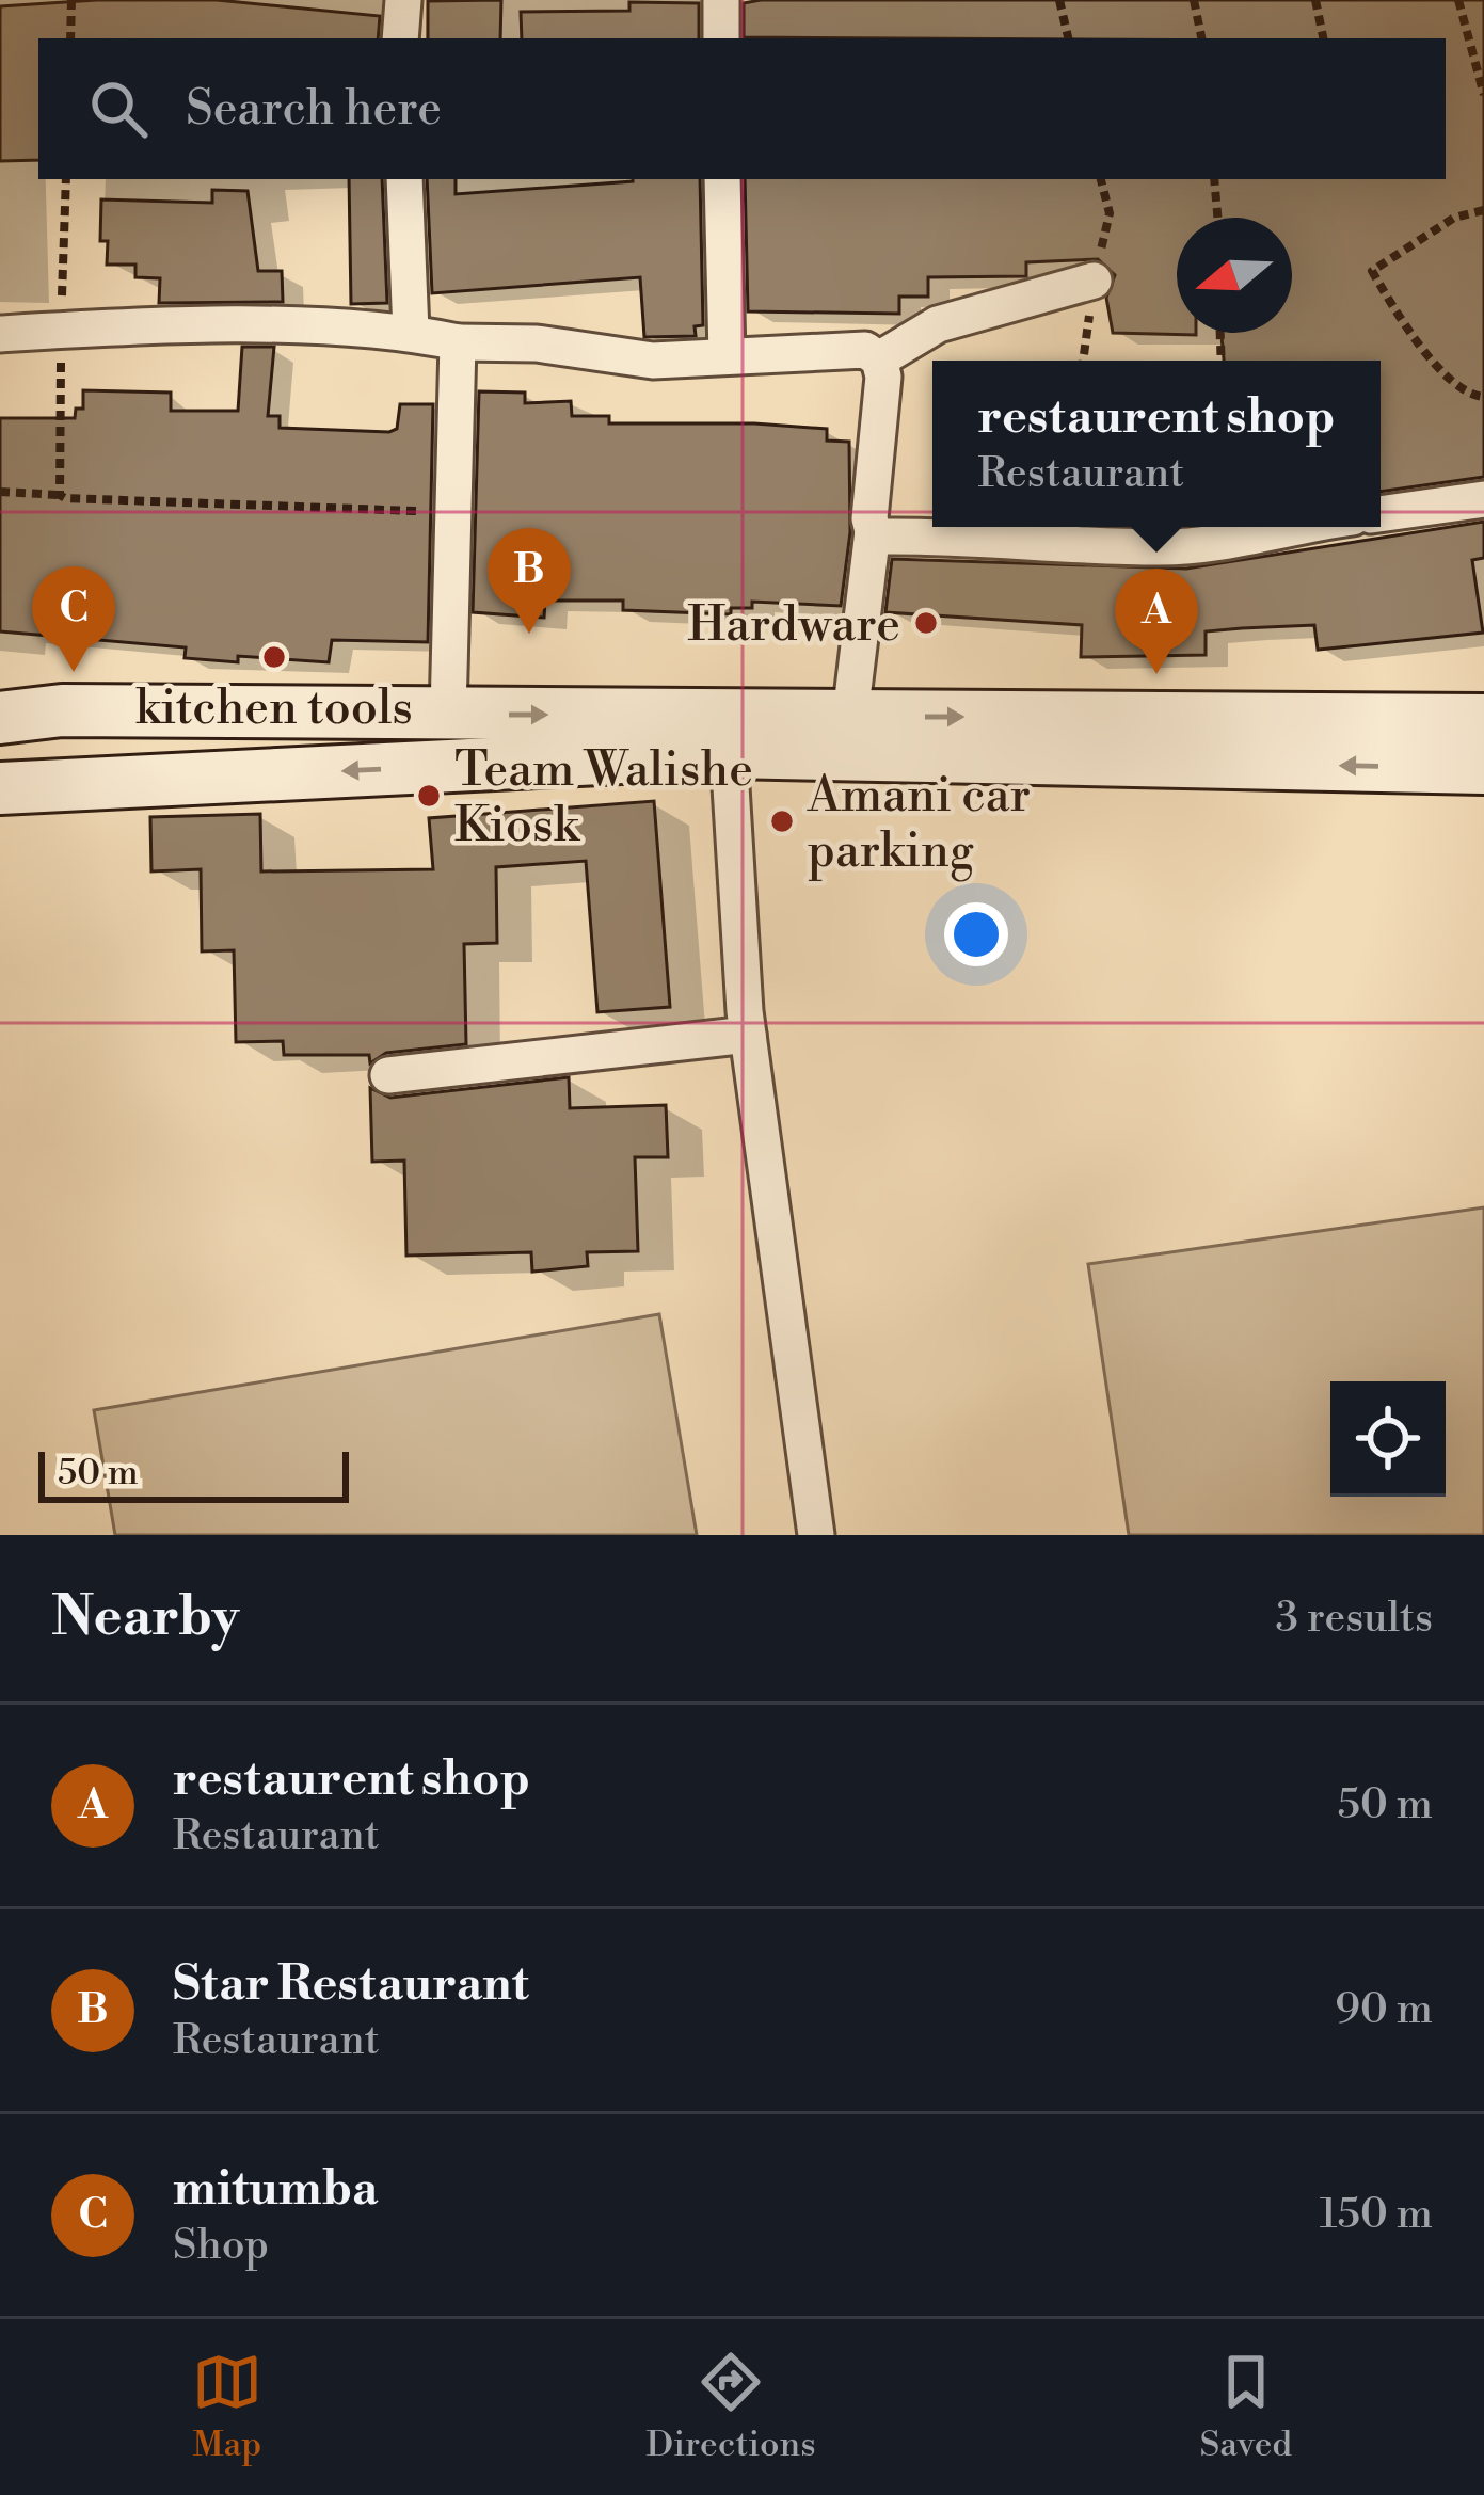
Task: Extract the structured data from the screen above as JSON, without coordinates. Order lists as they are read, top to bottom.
{
  "places": [
    "Hardware",
    "kitchen tools",
    "Team Walishe Kiosk",
    "Amani car parking"
  ],
  "scale_bar": "50 m",
  "north": "left",
  "page": {
    "search": "Search here",
    "popup": ["restaurent shop", "Restaurant"],
    "pins": ["B", "C", "A"],
    "scale": "50 m",
    "heading": ["Nearby", "3 results"],
    "list": [
      {
        "mark": "A",
        "name": "restaurent shop",
        "note": "Restaurant",
        "value": "50 m"
      },
      {
        "mark": "B",
        "name": "Star Restaurant",
        "note": "Restaurant",
        "value": "90 m"
      },
      {
        "mark": "C",
        "name": "mitumba",
        "note": "Shop",
        "value": "150 m"
      }
    ],
    "nav": ["Map", "Directions", "Saved"]
  }
}
